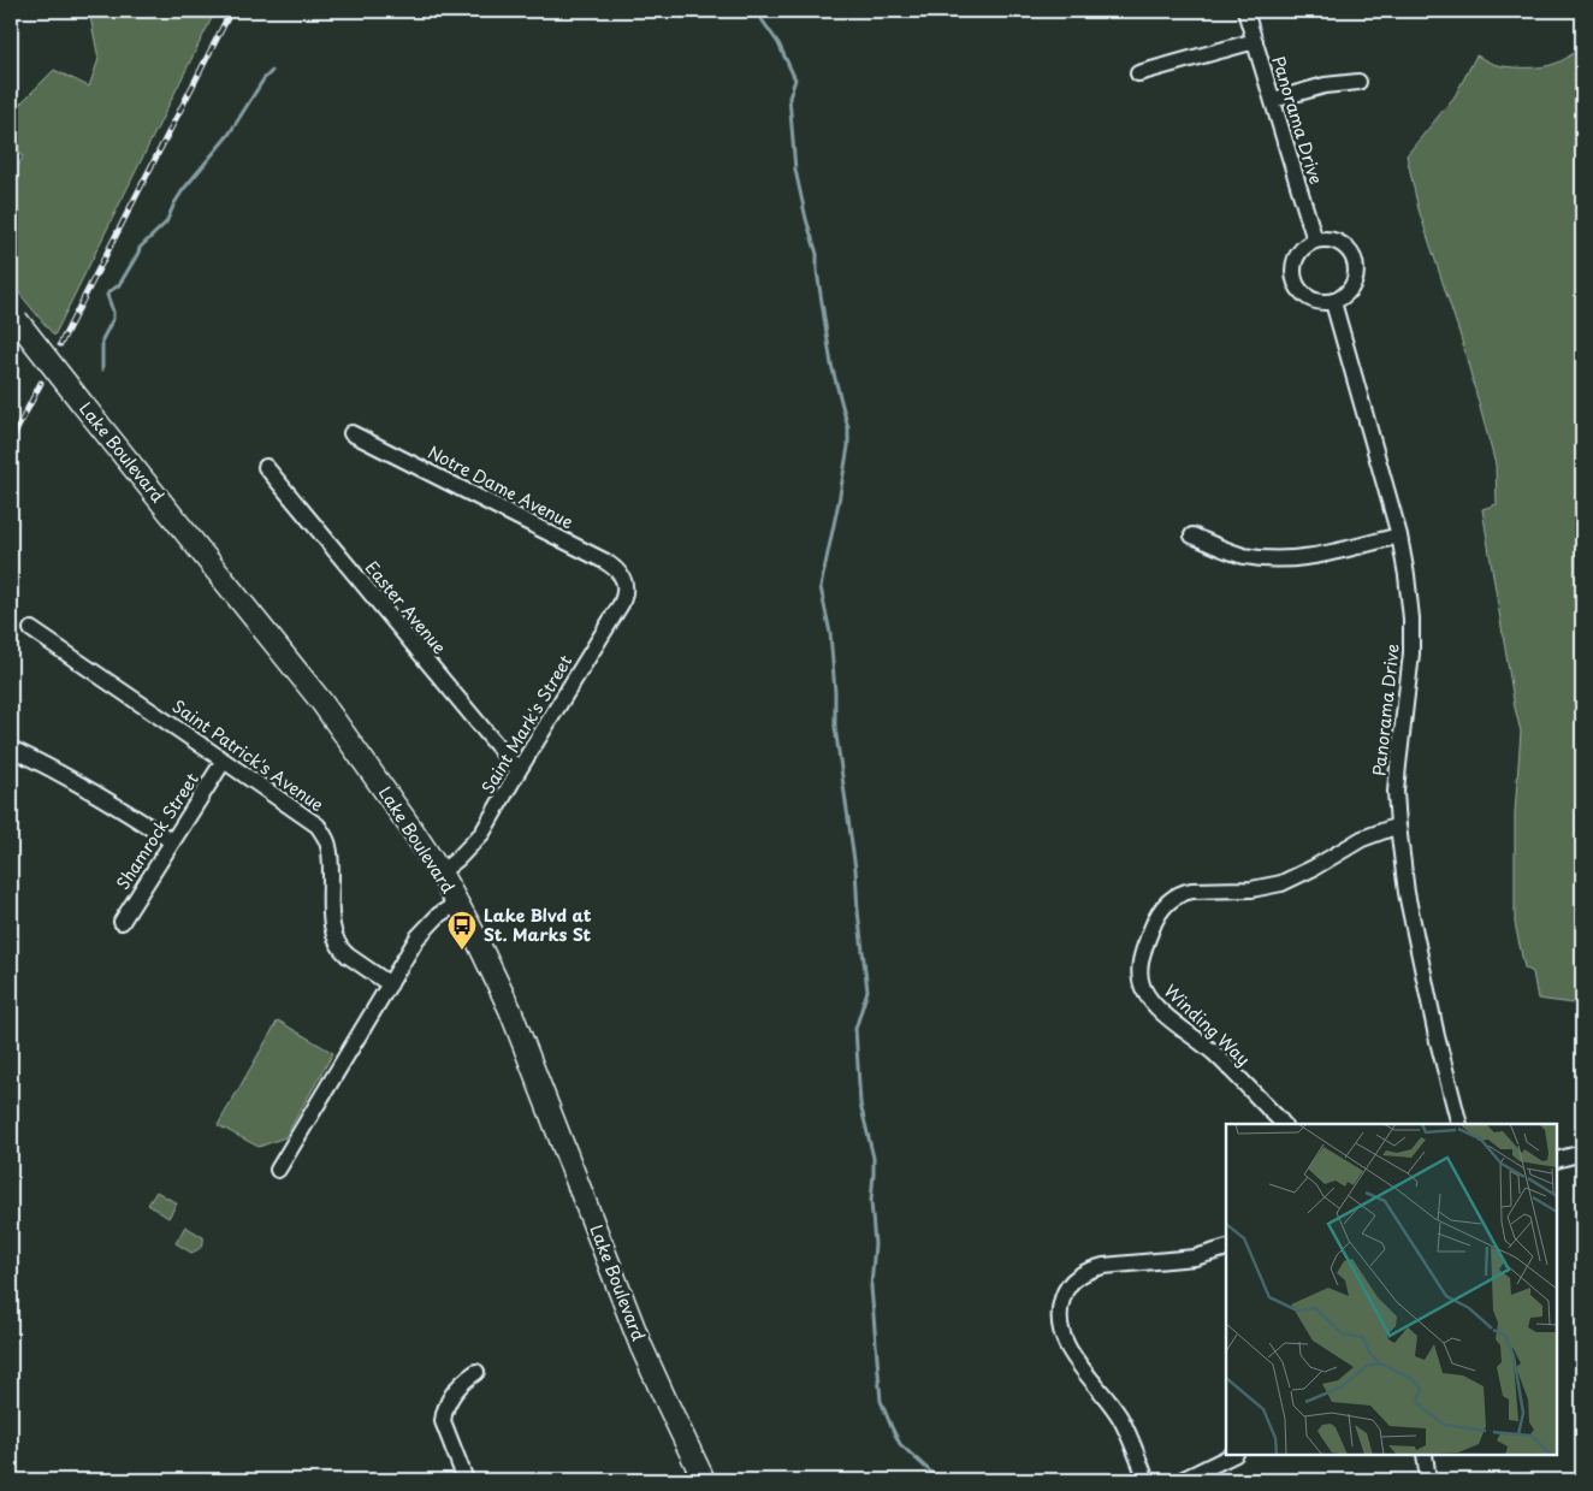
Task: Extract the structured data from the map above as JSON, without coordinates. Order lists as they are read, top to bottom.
{
  "streets": {
    "main road": ["Lake Boulevard"],
    "street": [
      "Panorama Drive",
      "Notre Dame Avenue",
      "Easter Avenue",
      "Saint Mark's Street",
      "Saint Patrick's Avenue",
      "Shamrock Street",
      "Winding Way"
    ]
  },
  "crossings": [
    ["Panorama Drive", "Winding Way"],
    ["Lake Boulevard", "Saint Mark's Street"],
    ["Notre Dame Avenue", "Saint Mark's Street"],
    ["Easter Avenue", "Saint Mark's Street"],
    ["Saint Patrick's Avenue", "Shamrock Street"]
  ],
  "places": {
    "bus stop": ["Lake Blvd at St. Marks St"]
  }
}
